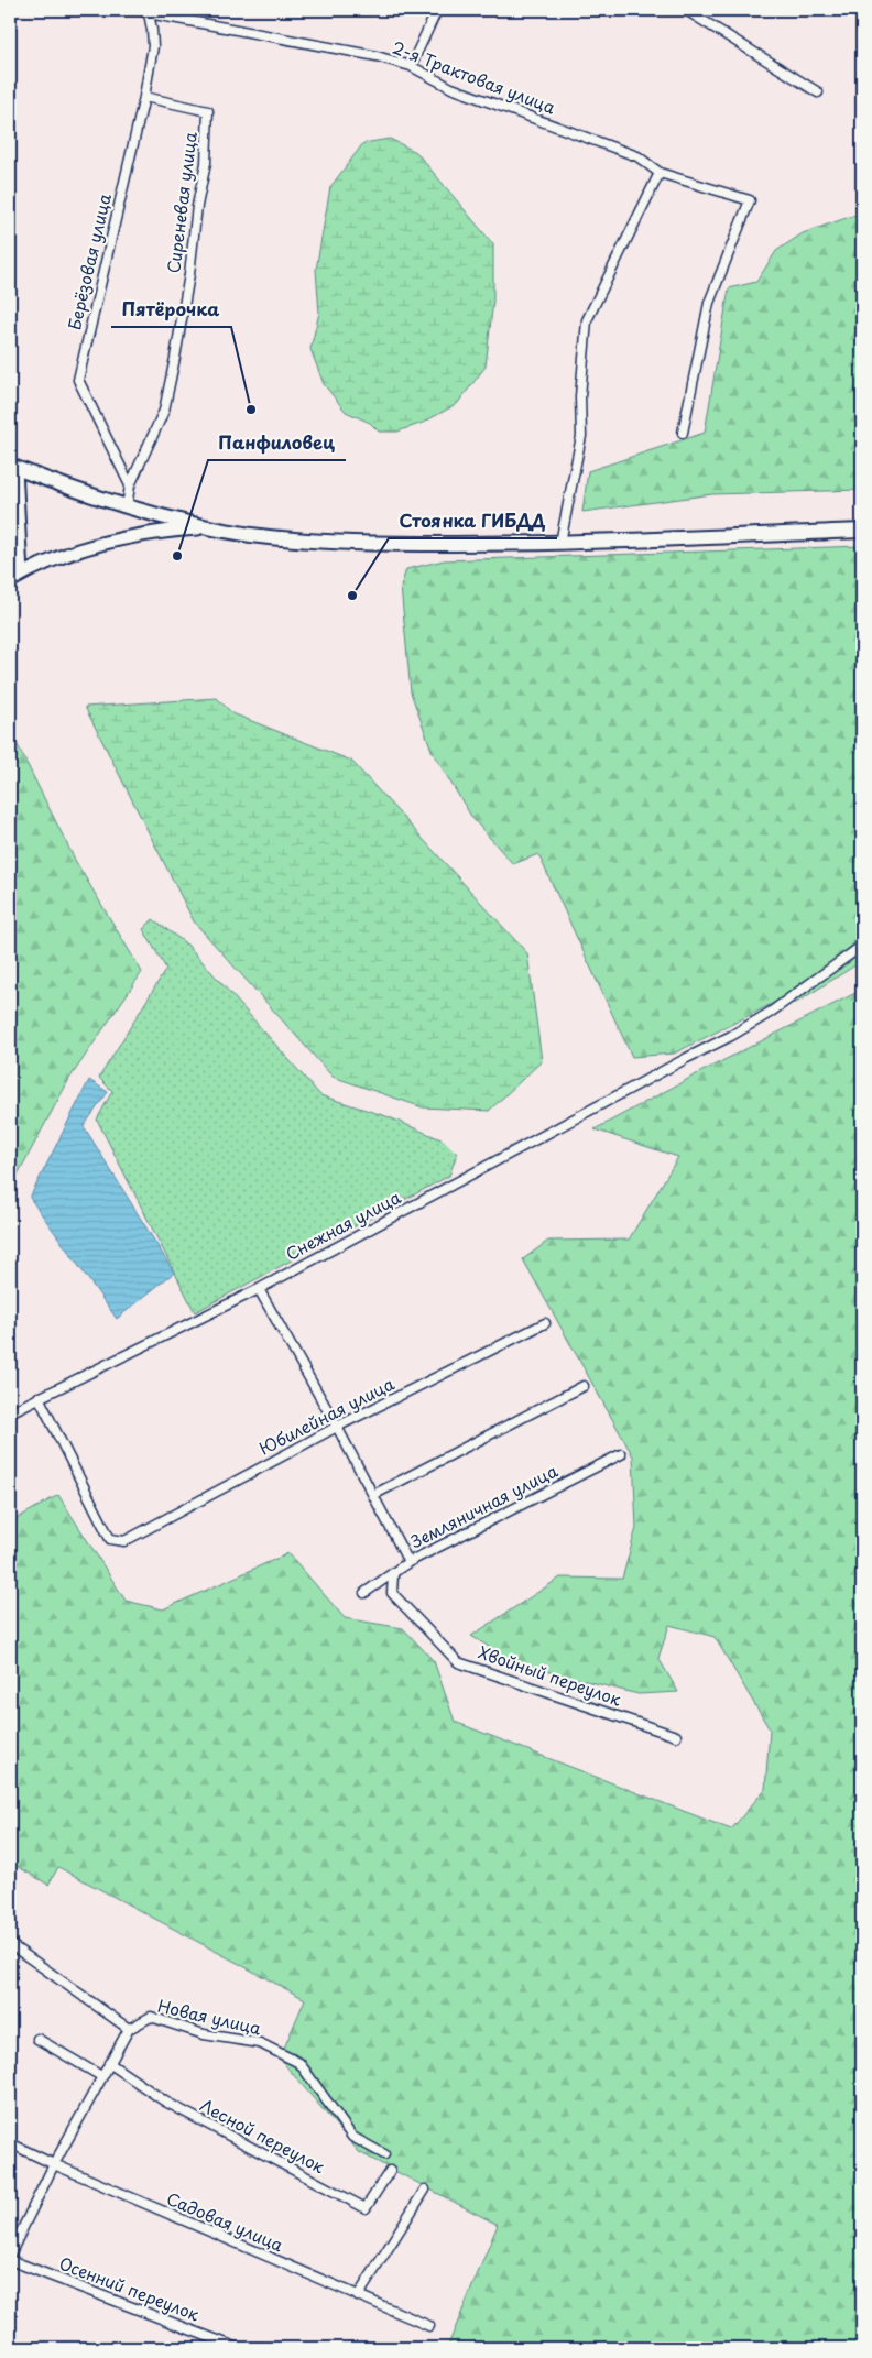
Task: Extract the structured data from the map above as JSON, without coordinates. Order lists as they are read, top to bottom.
{
  "streets": {
    "street": [
      "2-я Трактовая улица",
      "Сиреневая улица",
      "Берёзовая улица",
      "Снежная улица",
      "Юбилейная улица",
      "Земляничная улица",
      "Хвойный переулок",
      "Новая улица",
      "Лесной переулок",
      "Садовая улица",
      "Осенний переулок"
    ]
  },
  "crossings": [
    ["2-я Трактовая улица", "Берёзовая улица"],
    ["Сиреневая улица", "Берёзовая улица"],
    ["Снежная улица", "Юбилейная улица"],
    ["Земляничная улица", "Хвойный переулок"]
  ],
  "places": ["Пятёрочка", "Панфиловец", "Стоянка ГИБДД"]
}
